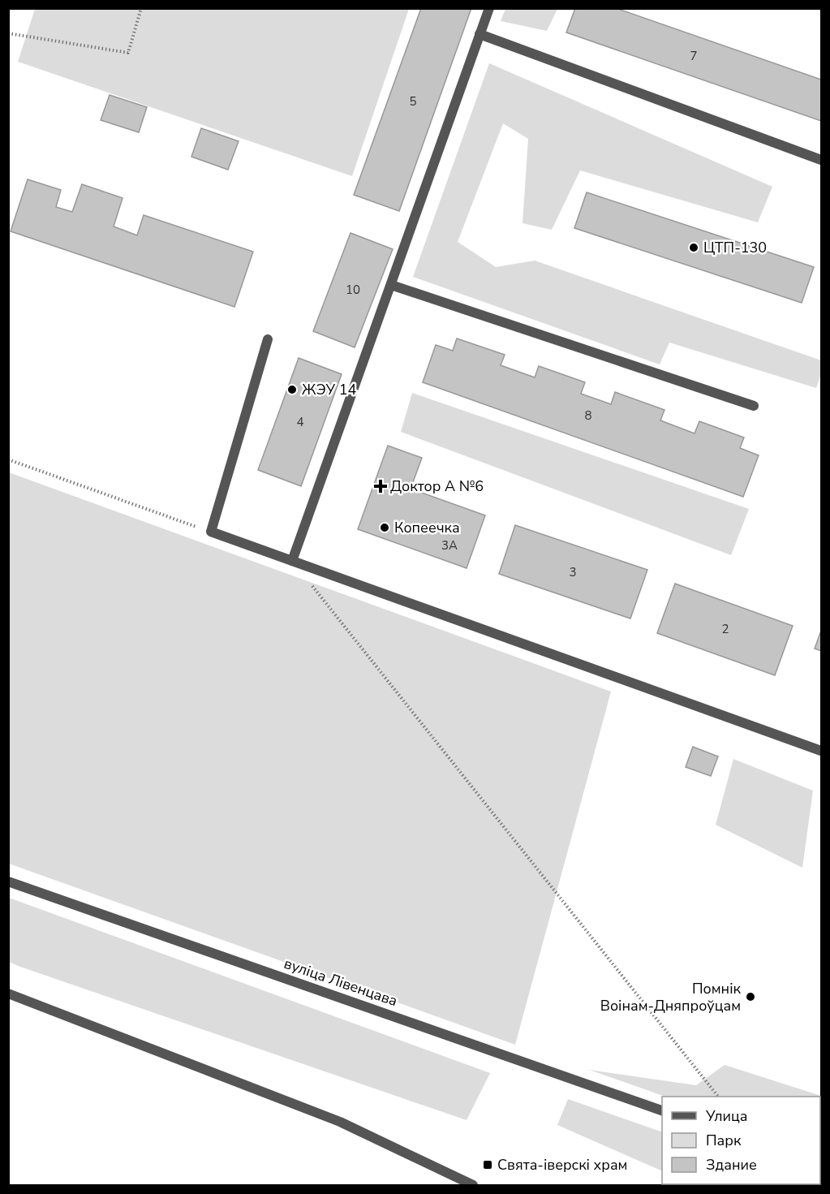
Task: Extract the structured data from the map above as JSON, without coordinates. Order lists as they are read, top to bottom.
{
  "streets": {
    "street": ["вуліца Лівенцава"]
  },
  "places": {
    "other": [
      "ЦТП-130",
      "ЖЭУ 14",
      "Копеечка",
      "Помнік Воінам-Дняпроўцам"
    ],
    "health": ["Доктор А №6"],
    "transit": ["Свята-іверскі храм"]
  },
  "house_numbers": [
    "7",
    "5",
    "10",
    "8",
    "4",
    "3А",
    "3",
    "2"
  ],
  "legend": ["Улица", "Парк", "Здание"]
}
